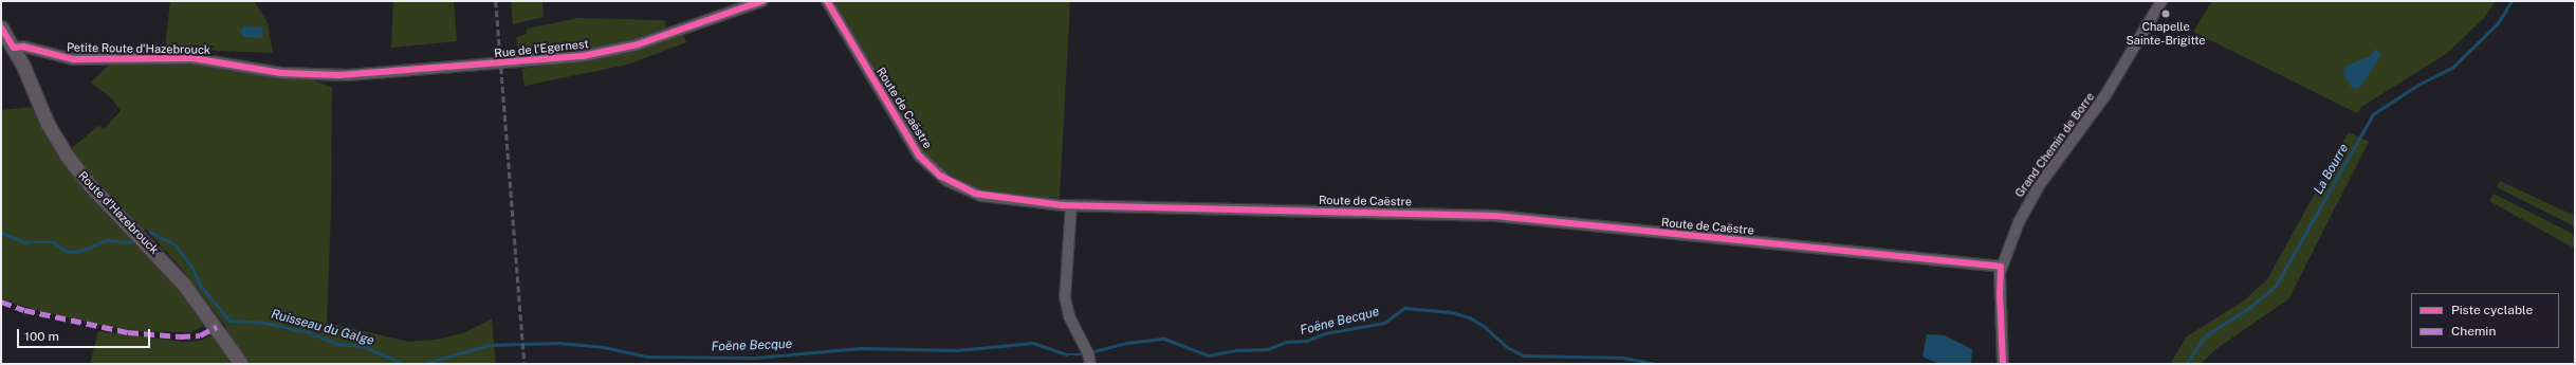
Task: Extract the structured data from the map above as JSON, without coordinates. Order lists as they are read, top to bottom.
{
  "streets": {
    "main road": ["Route d'Hazebrouck"],
    "street": [
      "Petite Route d'Hazebrouck",
      "Rue de l'Egernest",
      "Route de Caëstre",
      "Grand Chemin de Borre"
    ]
  },
  "crossings": [
    ["Petite Route d'Hazebrouck", "Rue de l'Egernest"],
    ["Petite Route d'Hazebrouck", "Route d'Hazebrouck"],
    ["Route de Caëstre", "Grand Chemin de Borre"]
  ],
  "water": ["La Bourre", "Foëne Becque", "Ruisseau du Galge"],
  "places": ["Chapelle Sainte-Brigitte"],
  "legend": ["Piste cyclable", "Chemin"],
  "scale_bar": "100 m"
}
